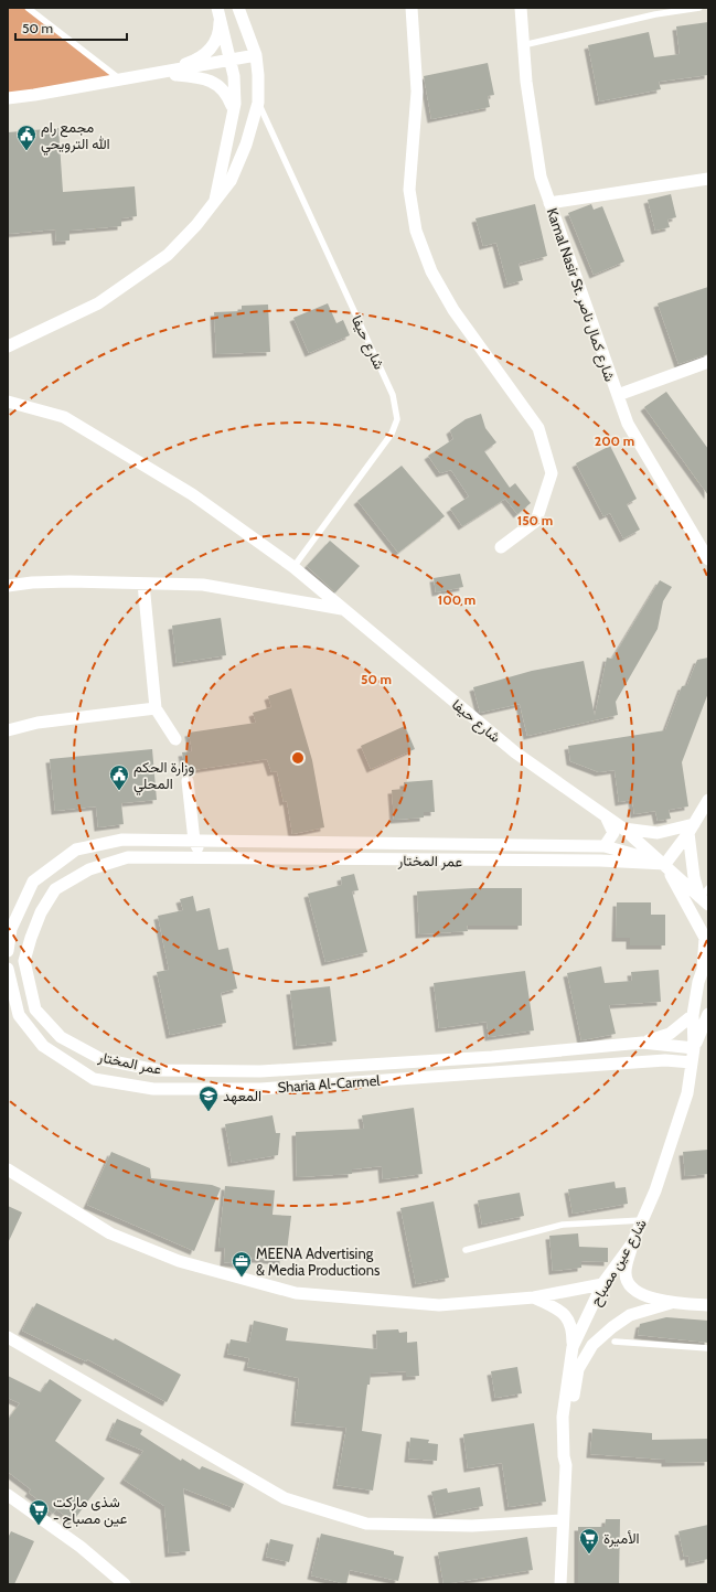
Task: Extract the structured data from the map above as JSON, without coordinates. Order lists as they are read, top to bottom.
{
  "streets": {
    "street": [
      "Kamal Nasir St. شارع كمال ناصر",
      "شارع حيفا",
      "عمر المختار",
      "Sharia Al-Carmel",
      "شارع عين مصباح"
    ]
  },
  "crossings": [
    ["شارع حيفا", "عمر المختار"],
    ["عمر المختار", "شارع عين مصباح"],
    ["Sharia Al-Carmel", "شارع عين مصباح"]
  ],
  "places": {
    "public building": ["مجمع رام الله الترويحي", "وزارة الحكم المحلي"],
    "school or university": ["المعهد"],
    "office": ["MEENA Advertising & Media Productions"],
    "supermarket": ["شذى ماركت - عين مصباح", "الأميرة"]
  },
  "scale_bar": "50 m",
  "rings": [
    "200 m",
    "150 m",
    "100 m",
    "50 m"
  ]
}
